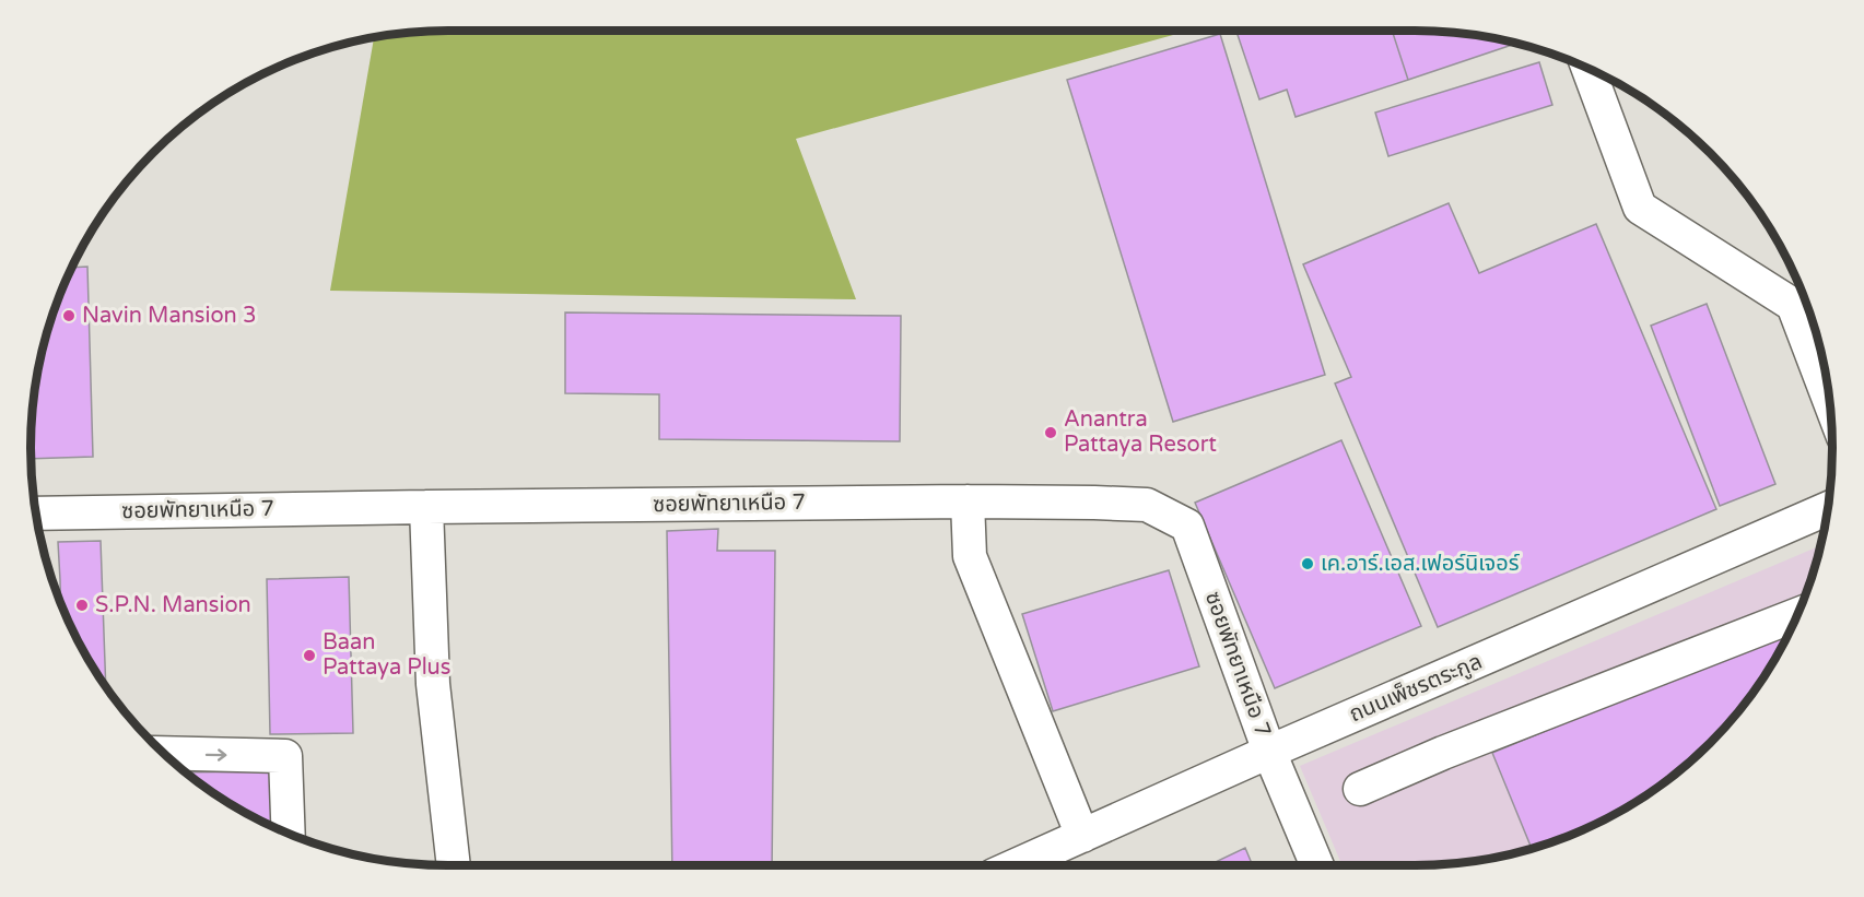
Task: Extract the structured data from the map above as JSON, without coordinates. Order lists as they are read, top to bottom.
{
  "streets": {
    "street": ["ซอยพัทยาเหนือ 7", "ถนนเพ็ชรตระกูล"]
  },
  "crossings": [
    ["ซอยพัทยาเหนือ 7", "ถนนเพ็ชรตระกูล"]
  ],
  "places": [
    "Navin Mansion 3",
    "Anantra Pattaya Resort",
    "เค.อาร์.เอส.เฟอร์นิเจอร์",
    "S.P.N. Mansion",
    "Baan Pattaya Plus"
  ]
}
